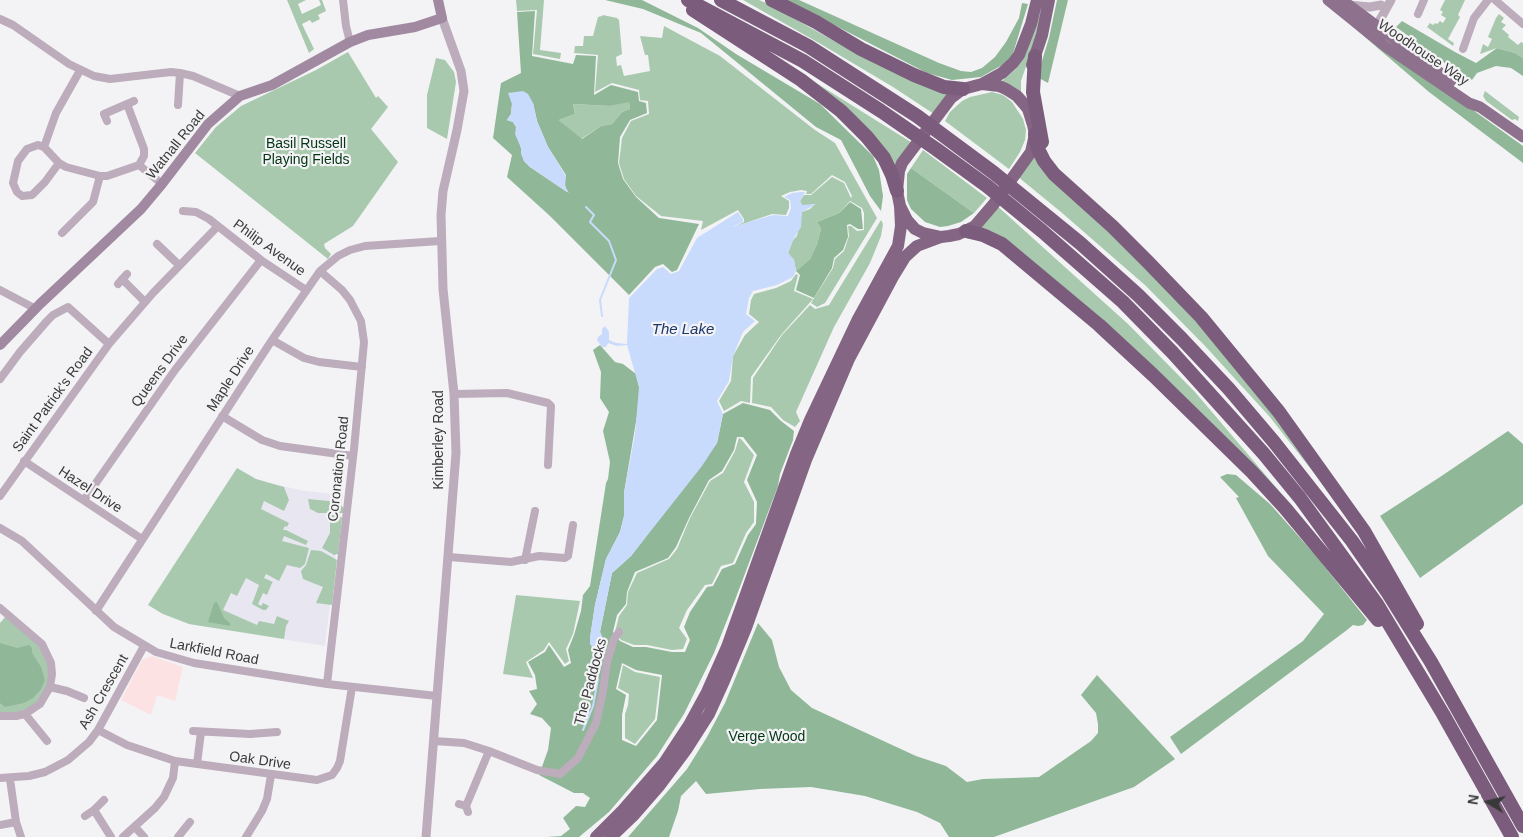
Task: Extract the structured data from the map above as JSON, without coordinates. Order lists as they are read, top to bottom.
{
  "streets": {
    "main road": ["Woodhouse Way", "Watnall Road"],
    "street": [
      "Philip Avenue",
      "Queens Drive",
      "Maple Drive",
      "Saint Patrick's Road",
      "Kimberley Road",
      "Coronation Road",
      "Hazel Drive",
      "Larkfield Road",
      "The Paddocks",
      "Ash Crescent",
      "Oak Drive"
    ]
  },
  "crossings": [
    ["Watnall Road", "Kimberley Road"],
    ["Philip Avenue", "Queens Drive"],
    ["Philip Avenue", "Maple Drive"],
    ["Philip Avenue", "Saint Patrick's Road"],
    ["Queens Drive", "Hazel Drive"],
    ["Maple Drive", "Kimberley Road"],
    ["Maple Drive", "Coronation Road"],
    ["Maple Drive", "Hazel Drive"],
    ["Maple Drive", "Larkfield Road"],
    ["Saint Patrick's Road", "Hazel Drive"],
    ["Kimberley Road", "Larkfield Road"],
    ["Kimberley Road", "The Paddocks"],
    ["Coronation Road", "Larkfield Road"],
    ["Larkfield Road", "Ash Crescent"],
    ["Larkfield Road", "Oak Drive"],
    ["Ash Crescent", "Oak Drive"]
  ],
  "water": ["The Lake"],
  "parks": ["Basil Russell Playing Fields", "Verge Wood"],
  "north": "left"
}
